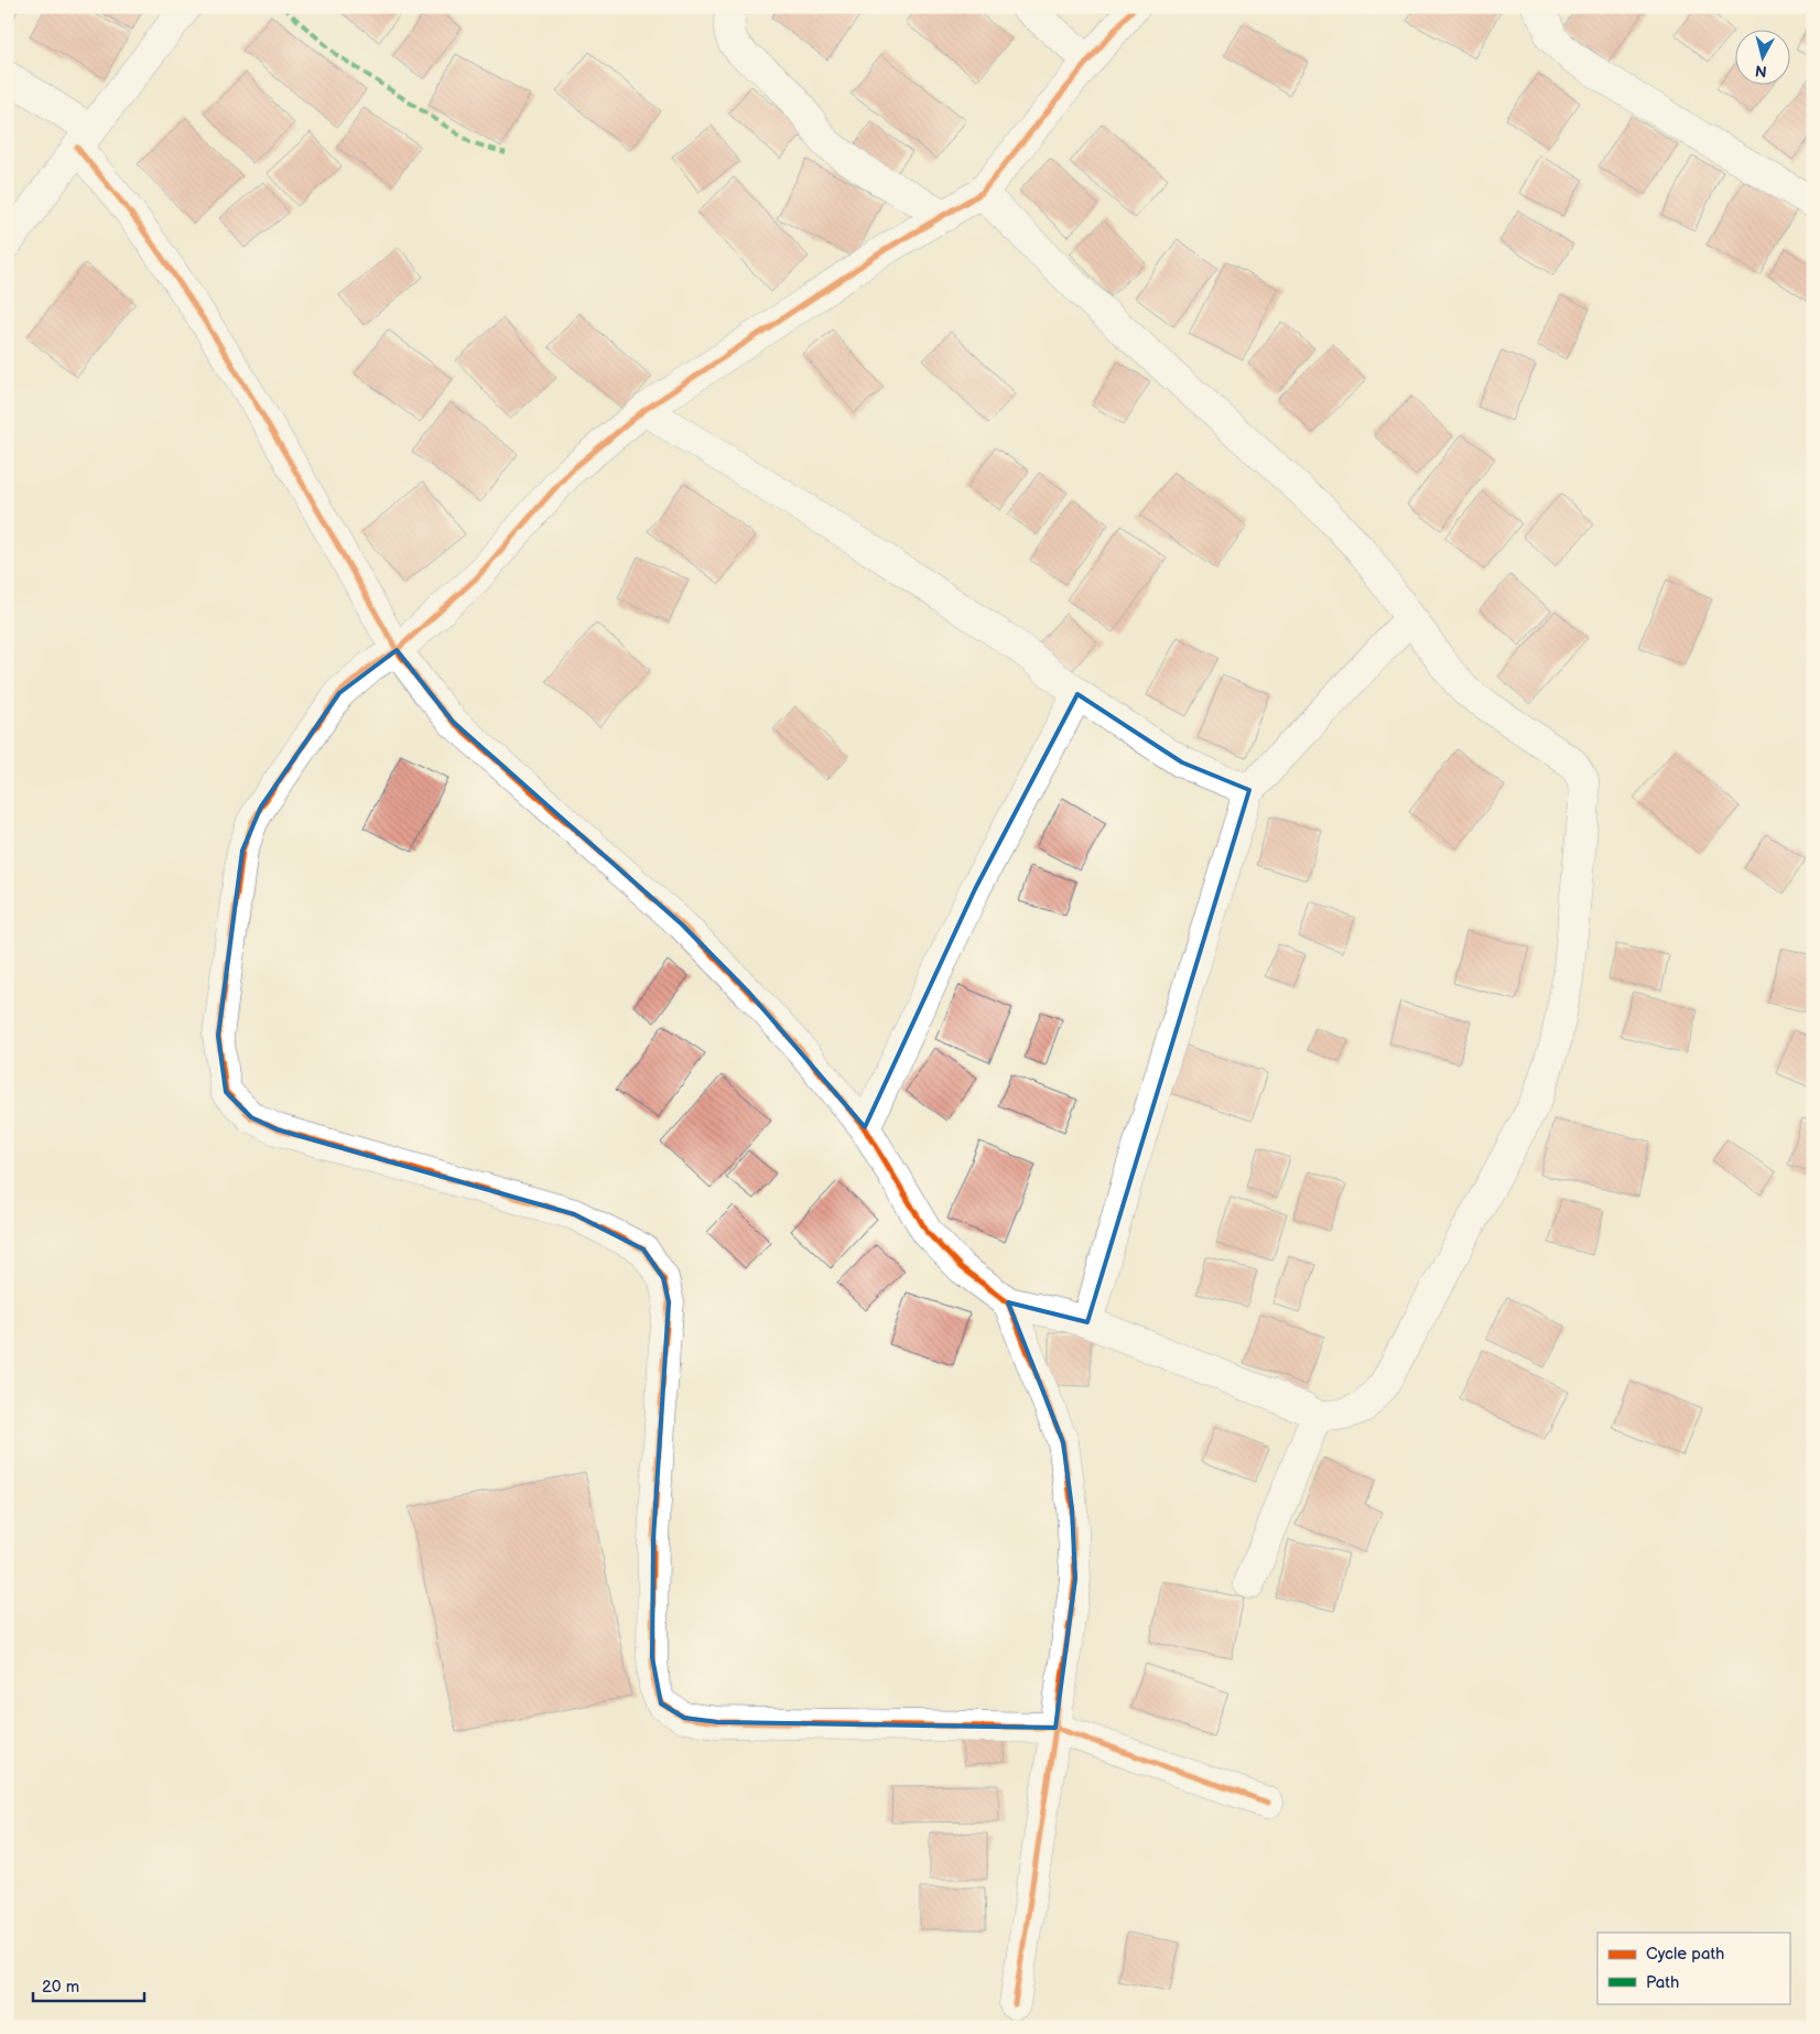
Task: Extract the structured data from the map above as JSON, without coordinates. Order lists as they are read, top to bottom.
{
  "legend": ["Cycle path", "Path"],
  "scale_bar": "20 m",
  "north": "bottom"
}
